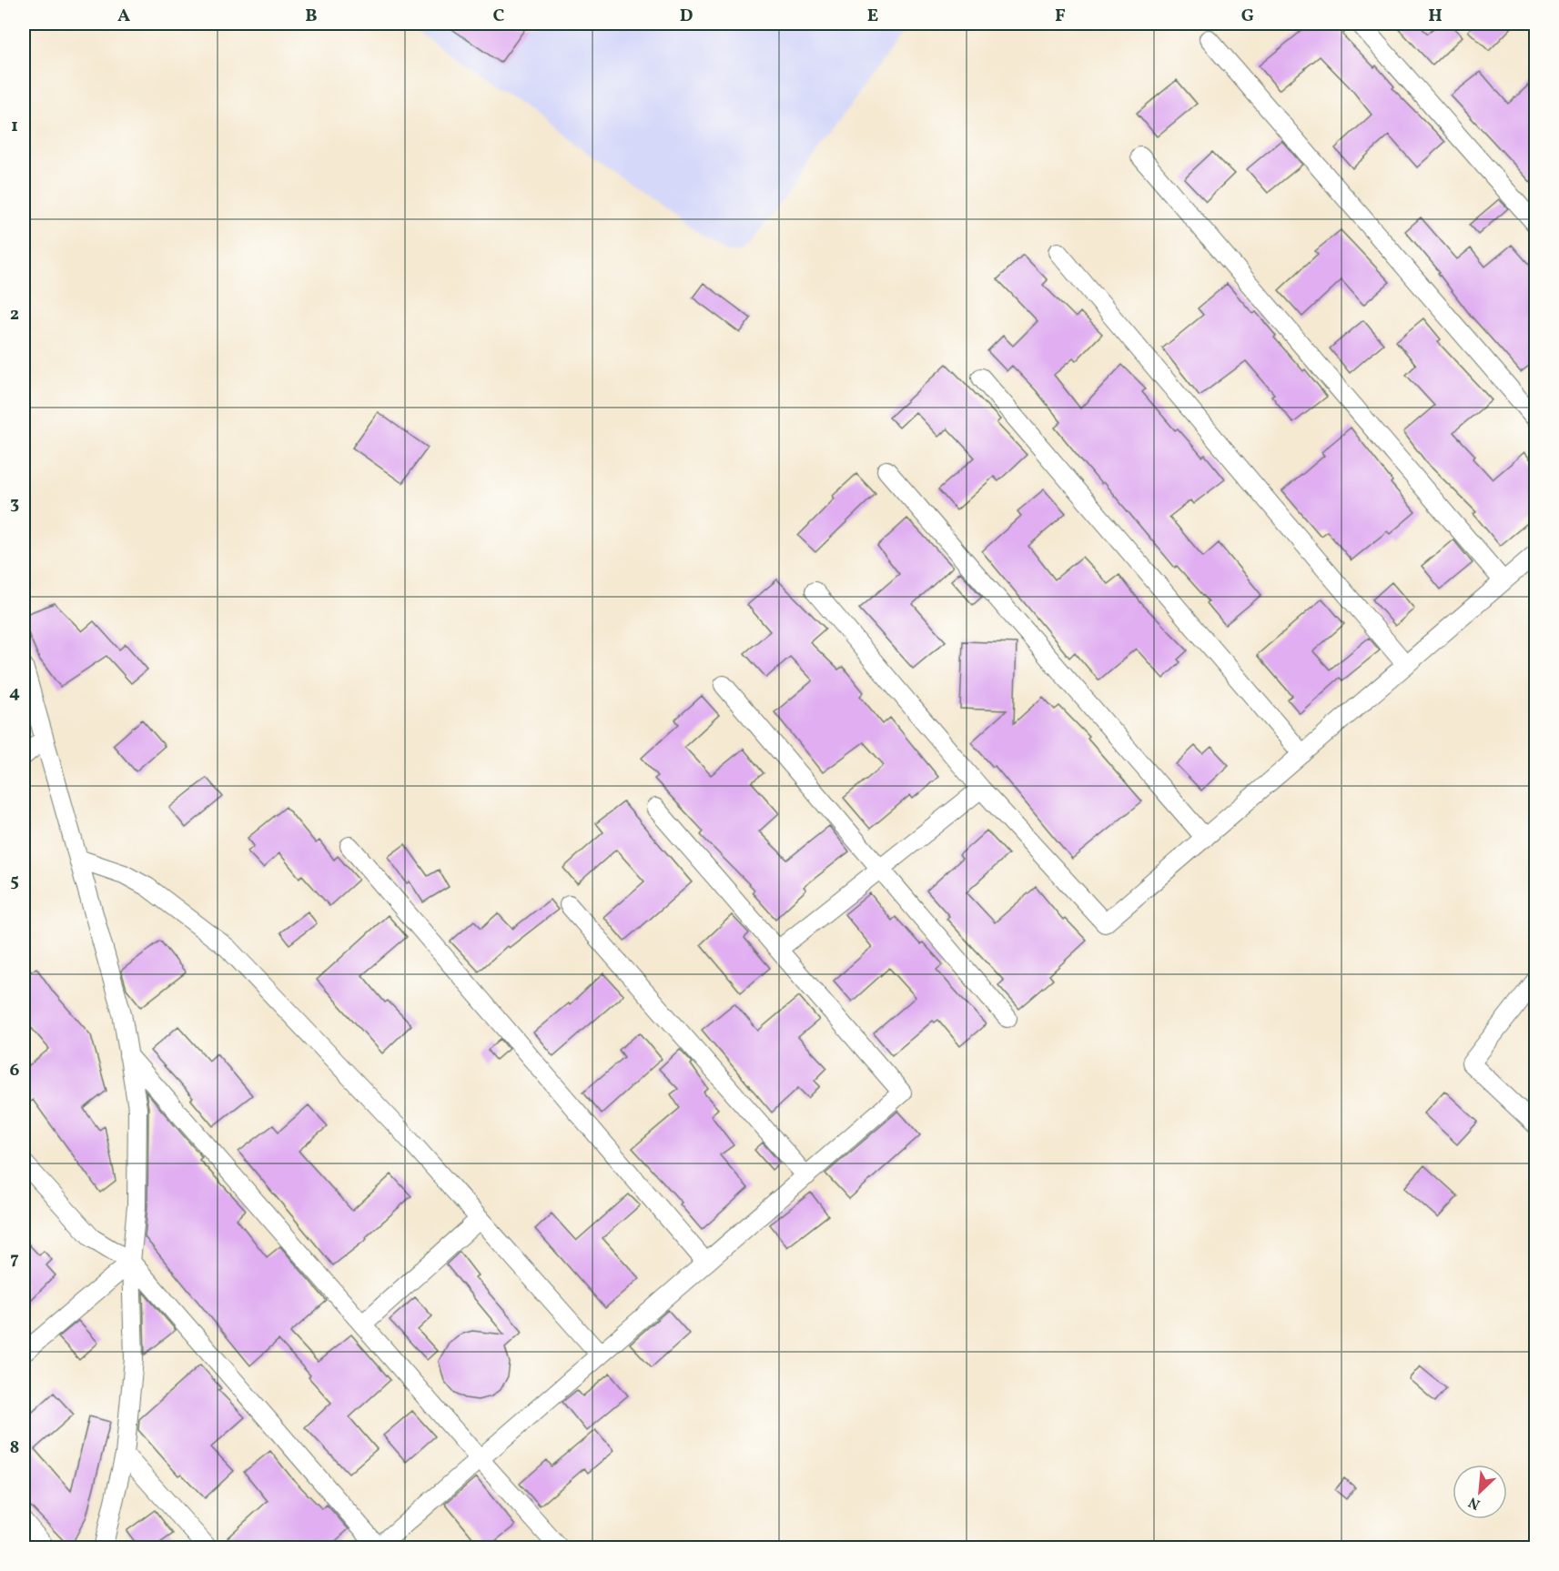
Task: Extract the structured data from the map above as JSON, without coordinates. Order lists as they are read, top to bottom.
{
  "north": "bottom left",
  "grid": {
    "columns": [
      "A",
      "B",
      "C",
      "D",
      "E",
      "F",
      "G",
      "H"
    ],
    "rows": [
      "1",
      "2",
      "3",
      "4",
      "5",
      "6",
      "7",
      "8"
    ]
  }
}
